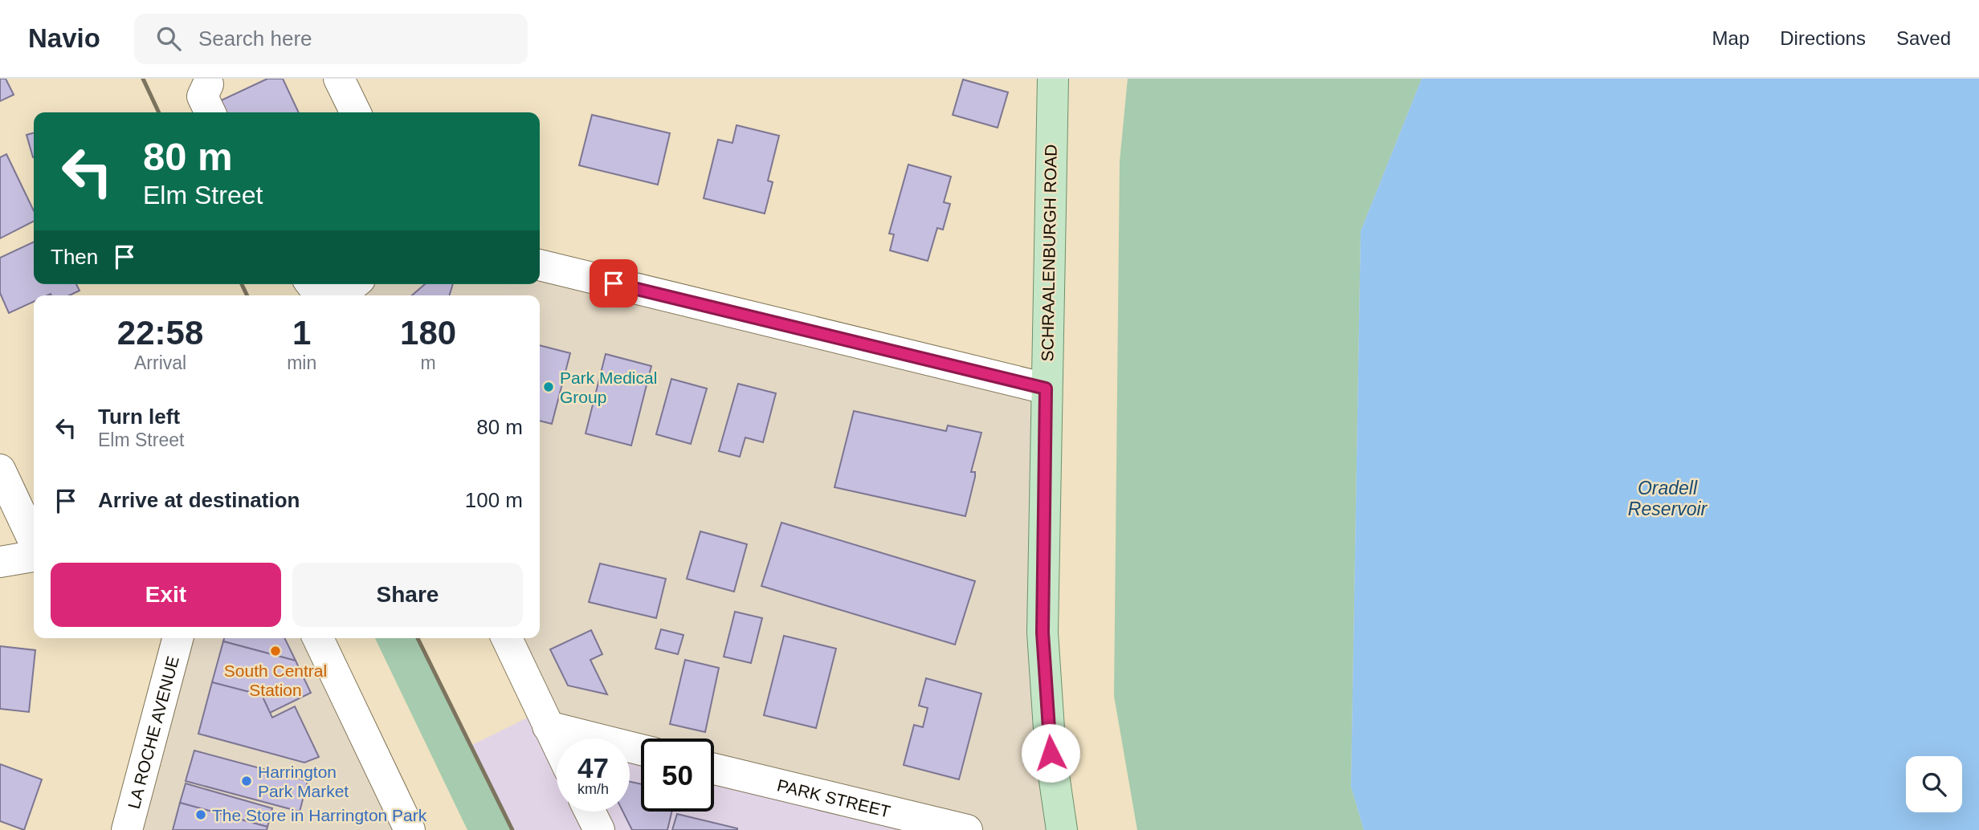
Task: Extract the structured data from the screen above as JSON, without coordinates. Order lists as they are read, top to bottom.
{
  "streets": {
    "main road": ["SCHRAALENBURGH ROAD"],
    "street": ["LA ROCHE AVENUE", "PARK STREET"]
  },
  "water": ["Oradell Reservoir"],
  "places": [
    "Park Medical Group",
    "South Central Station",
    "Harrington Park Market",
    "The Store in Harrington Park"
  ],
  "page": {
    "header": "Navio",
    "search": "Search here",
    "nav": ["Map", "Directions", "Saved"],
    "turn": ["80 m", "Elm Street"],
    "then": "Then",
    "eta": [
      "22:58",
      "Arrival",
      "1",
      "min",
      "180",
      "m"
    ],
    "list": [
      {
        "name": "Turn left",
        "note": "Elm Street",
        "value": "80 m"
      },
      {
        "name": "Arrive at destination",
        "value": "100 m"
      }
    ],
    "buttons": ["Exit", "Share"],
    "speed": "47 km/h",
    "limit": "50"
  }
}
